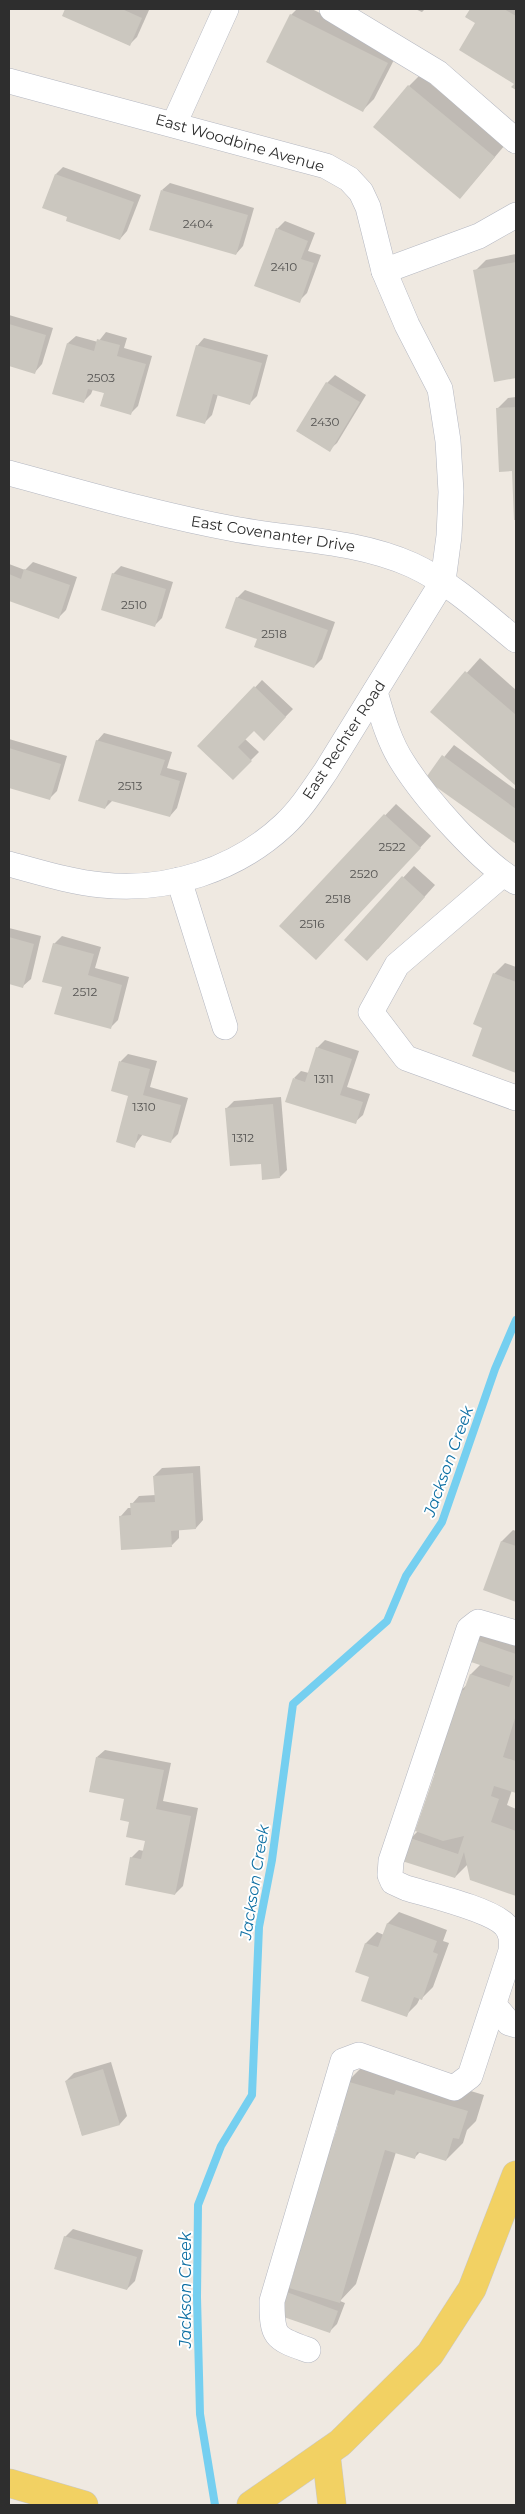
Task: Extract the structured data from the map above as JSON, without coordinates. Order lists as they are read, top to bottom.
{
  "streets": {
    "street": ["East Woodbine Avenue", "East Covenanter Drive", "East Rechter Road"]
  },
  "crossings": [
    ["East Woodbine Avenue", "East Covenanter Drive"],
    ["East Woodbine Avenue", "East Rechter Road"],
    ["East Covenanter Drive", "East Rechter Road"]
  ],
  "water": ["Jackson Creek"],
  "house_numbers": [
    "2404",
    "2410",
    "2503",
    "2430",
    "2510",
    "2518",
    "2513",
    "2522",
    "2520",
    "2518",
    "2516",
    "2512",
    "1311",
    "1310",
    "1312"
  ]
}
